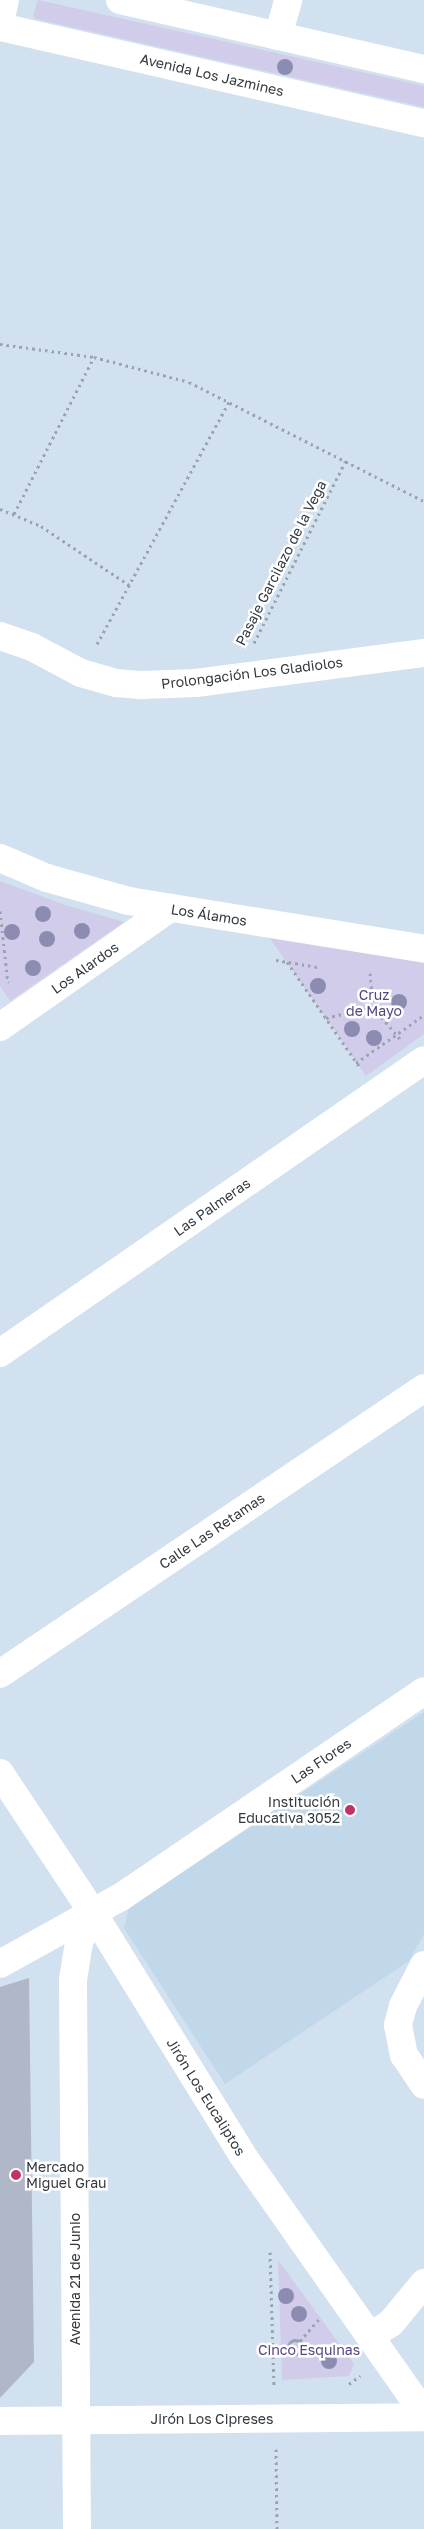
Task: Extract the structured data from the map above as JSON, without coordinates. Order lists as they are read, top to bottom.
{
  "streets": {
    "street": [
      "Avenida Los Jazmines",
      "Prolongación Los Gladiolos",
      "Los Álamos",
      "Los Alardos",
      "Las Palmeras",
      "Calle Las Retamas",
      "Las Flores",
      "Jirón Los Eucaliptos",
      "Avenida 21 de Junio",
      "Jirón Los Cipreses"
    ],
    "path": ["Pasaje Garcilazo de la Vega"]
  },
  "crossings": [
    ["Pasaje Garcilazo de la Vega", "Prolongación Los Gladiolos"],
    ["Los Álamos", "Los Alardos"],
    ["Las Flores", "Jirón Los Eucaliptos"],
    ["Las Flores", "Avenida 21 de Junio"],
    ["Jirón Los Eucaliptos", "Avenida 21 de Junio"],
    ["Avenida 21 de Junio", "Jirón Los Cipreses"]
  ],
  "parks": ["Cruz de Mayo", "Cinco Esquinas"],
  "places": ["Institución Educativa 3052", "Mercado Miguel Grau"]
}
